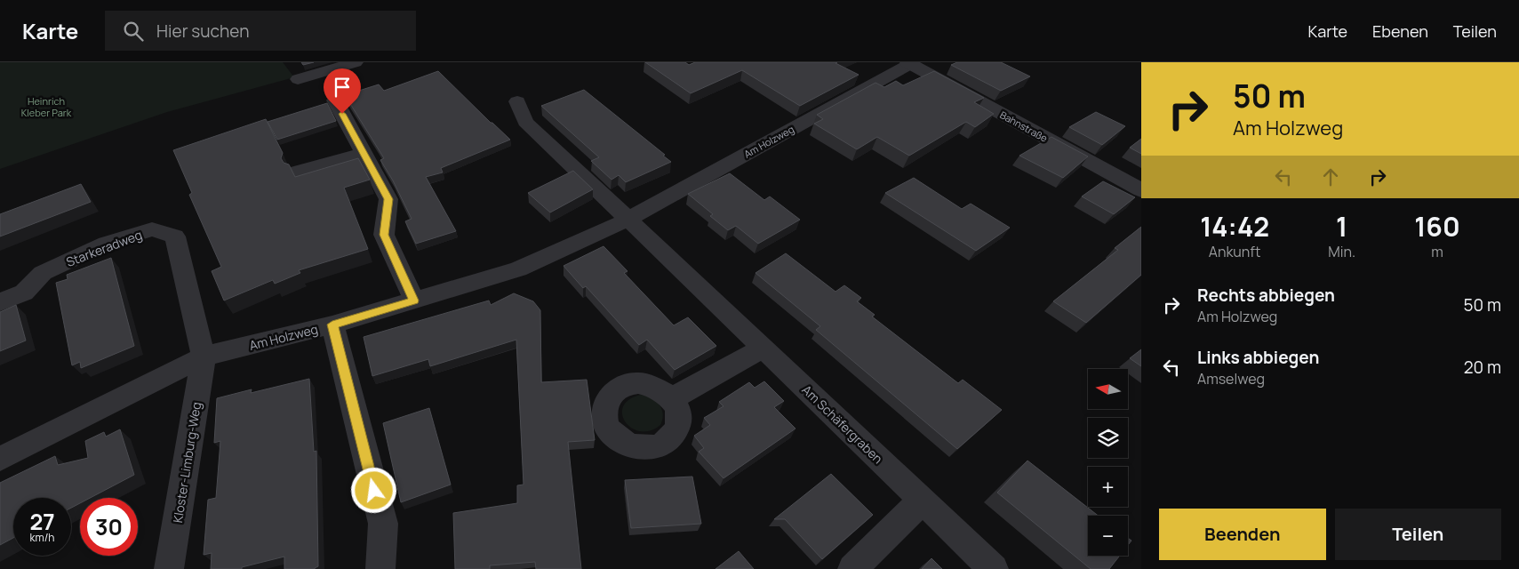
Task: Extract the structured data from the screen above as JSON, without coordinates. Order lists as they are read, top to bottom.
{
  "streets": {
    "street": [
      "Bahnstraße",
      "Am Holzweg",
      "Starkeradweg",
      "Am Schäfergraben",
      "Kloster-Limburg-Weg"
    ]
  },
  "crossings": [
    ["Bahnstraße", "Am Holzweg"],
    ["Am Holzweg", "Starkeradweg"],
    ["Am Holzweg", "Am Schäfergraben"],
    ["Am Holzweg", "Kloster-Limburg-Weg"],
    ["Starkeradweg", "Kloster-Limburg-Weg"]
  ],
  "parks": ["Heinrich Kleber Park"],
  "north": "left",
  "page": {
    "header": "Karte",
    "search": "Hier suchen",
    "nav": ["Karte", "Ebenen", "Teilen"],
    "turn": ["50 m", "Am Holzweg"],
    "eta": [
      "14:42",
      "Ankunft",
      "1",
      "Min.",
      "160",
      "m"
    ],
    "list": [
      {
        "name": "Rechts abbiegen",
        "note": "Am Holzweg",
        "value": "50 m"
      },
      {
        "name": "Links abbiegen",
        "note": "Amselweg",
        "value": "20 m"
      }
    ],
    "map_buttons": ["+", "−"],
    "speed": "27 km/h",
    "limit": "30",
    "buttons": ["Beenden", "Teilen"]
  }
}
